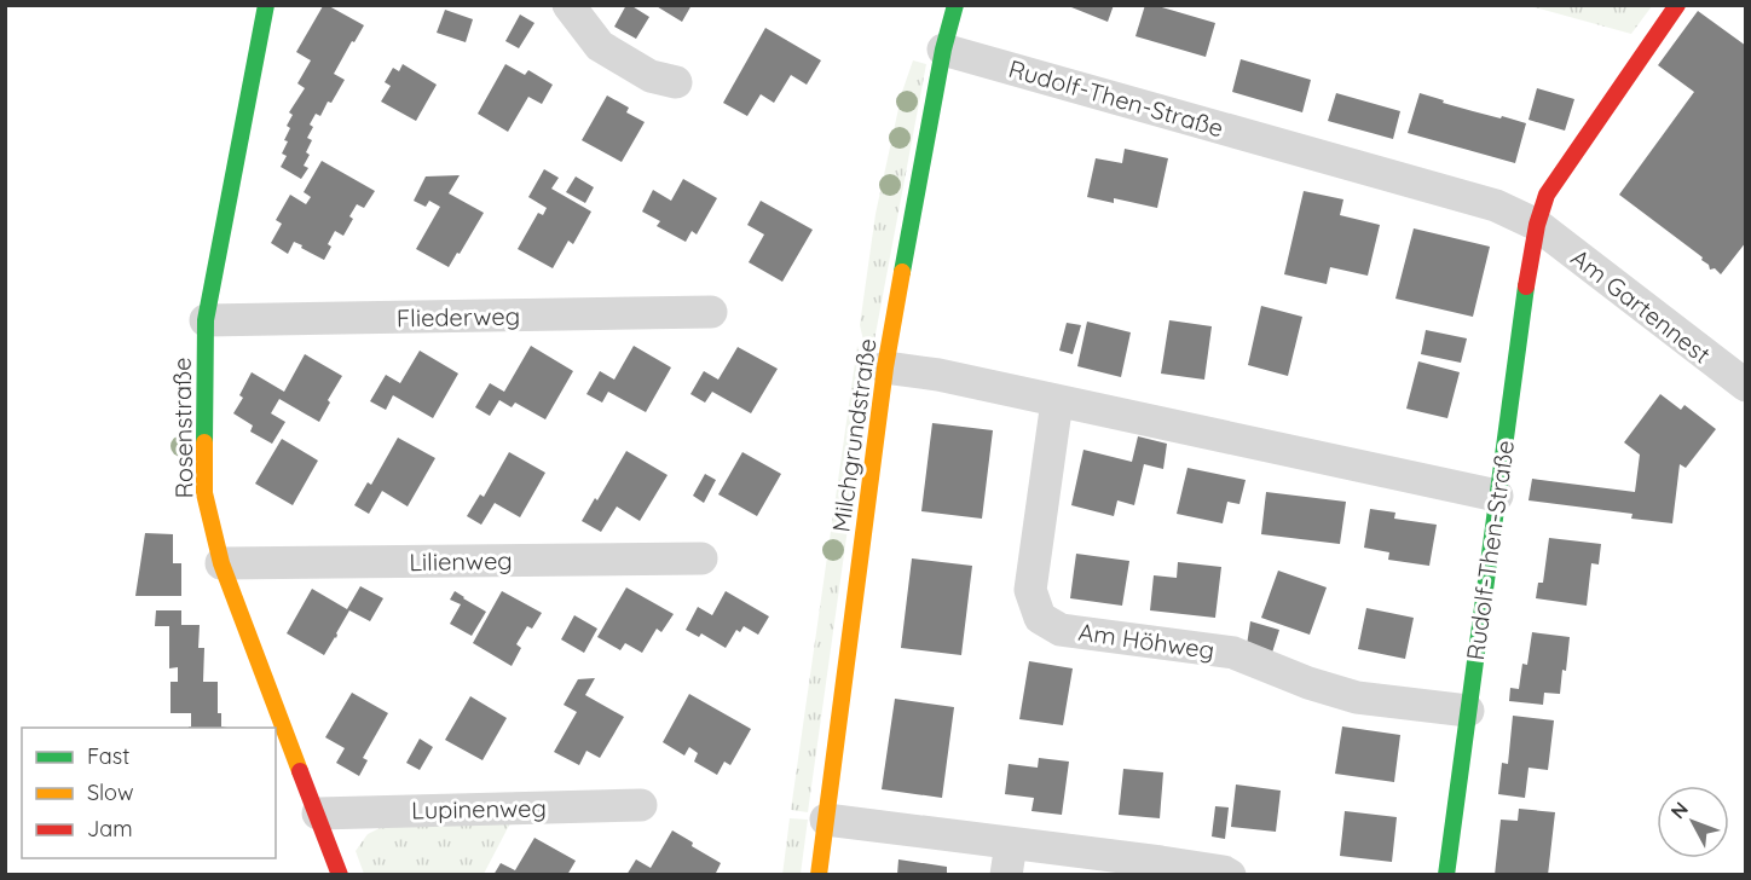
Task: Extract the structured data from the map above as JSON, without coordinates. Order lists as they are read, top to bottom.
{
  "streets": {
    "street": [
      "Rudolf-Then-Straße",
      "Am Gartennest",
      "Fliederweg",
      "Rosenstraße",
      "Milchgrundstraße",
      "Lilienweg",
      "Am Höhweg",
      "Lupinenweg"
    ]
  },
  "crossings": [
    ["Rudolf-Then-Straße", "Am Gartennest"],
    ["Rudolf-Then-Straße", "Milchgrundstraße"],
    ["Rudolf-Then-Straße", "Am Höhweg"],
    ["Fliederweg", "Rosenstraße"],
    ["Rosenstraße", "Lilienweg"],
    ["Rosenstraße", "Lupinenweg"]
  ],
  "legend": ["Fast", "Slow", "Jam"],
  "north": "top left"
}
